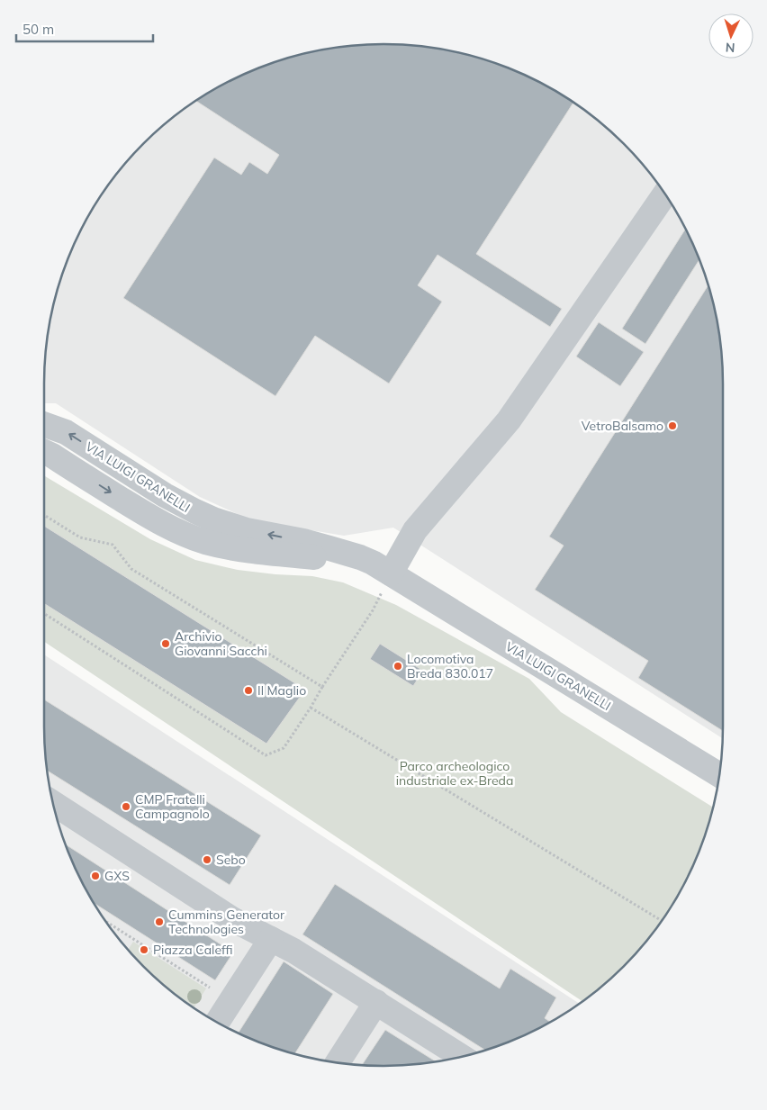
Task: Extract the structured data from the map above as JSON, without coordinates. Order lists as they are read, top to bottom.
{
  "streets": {
    "street": ["VIA LUIGI GRANELLI"]
  },
  "parks": ["Parco archeologico industriale ex-Breda"],
  "places": [
    "VetroBalsamo",
    "Archivio Giovanni Sacchi",
    "Locomotiva Breda 830.017",
    "Il Maglio",
    "CMP Fratelli Campagnolo",
    "Sebo",
    "GXS",
    "Cummins Generator Technologies",
    "Piazza Caleffi"
  ],
  "scale_bar": "50 m",
  "north": "bottom"
}
